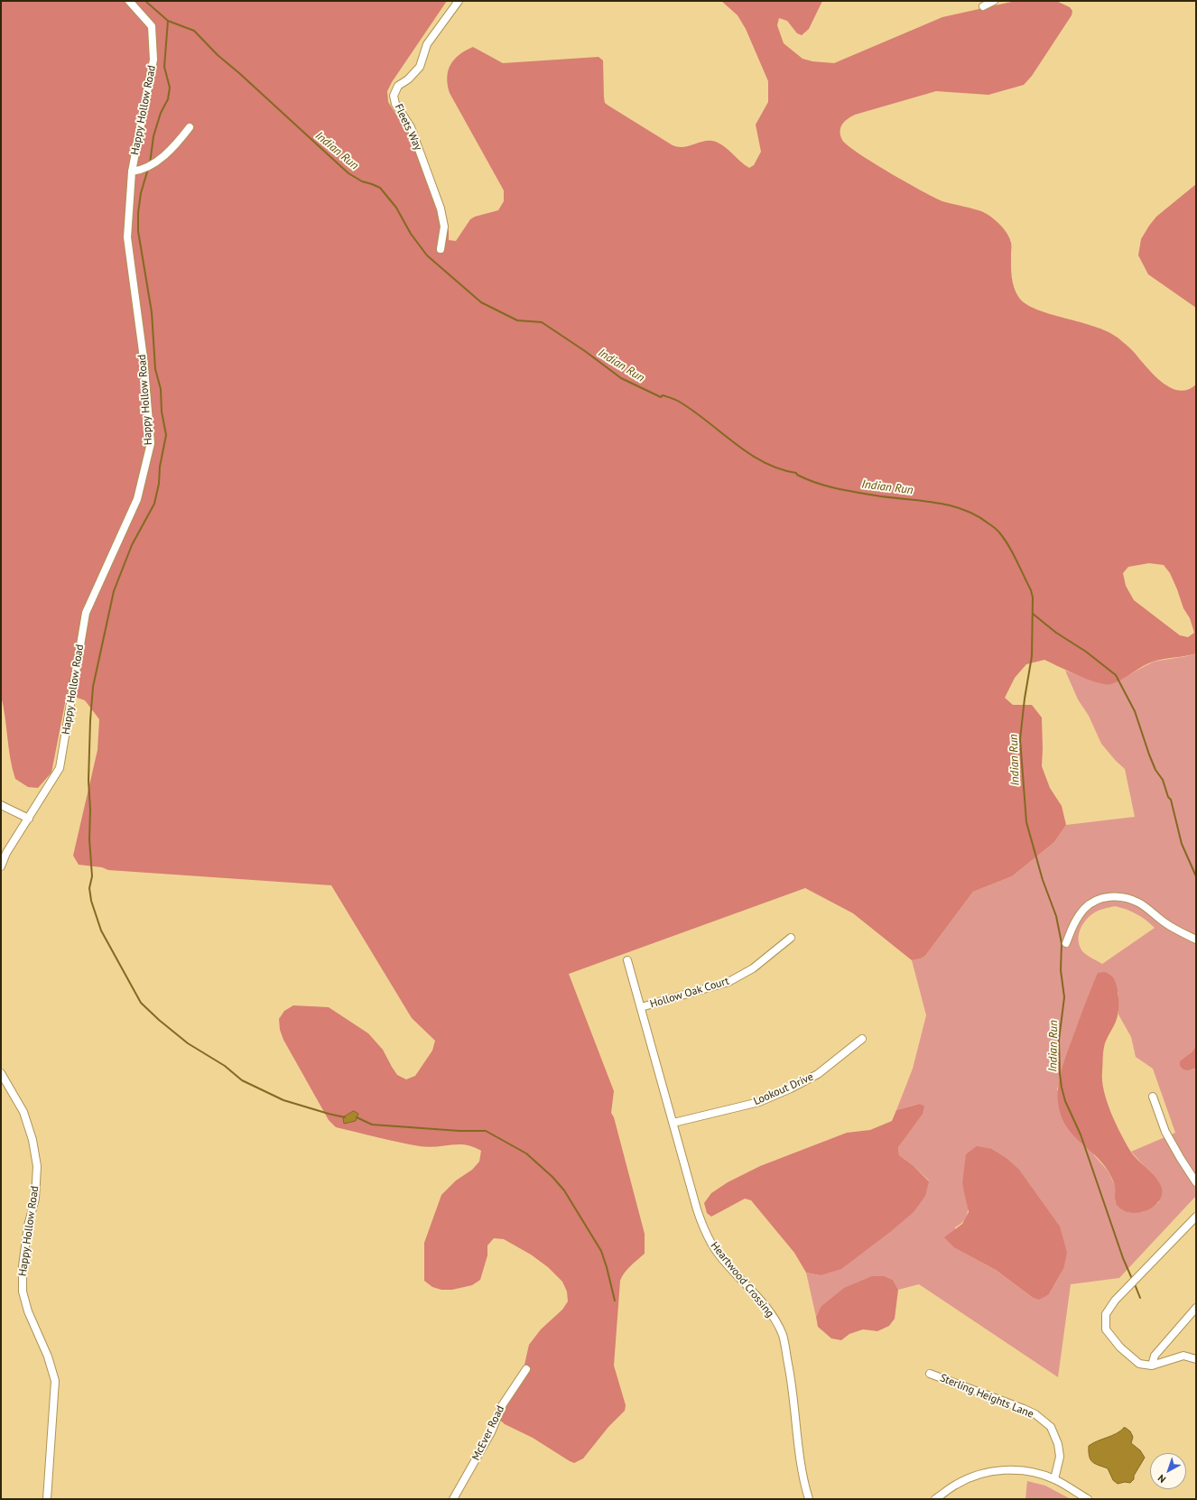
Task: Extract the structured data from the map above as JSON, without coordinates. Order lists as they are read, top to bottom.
{
  "streets": {
    "street": [
      "Happy Hollow Road",
      "Fleets Way",
      "Hollow Oak Court",
      "Lookout Drive",
      "Heartwood Crossing",
      "Sterling Heights Lane",
      "McEver Road"
    ]
  },
  "crossings": [
    ["Hollow Oak Court", "Heartwood Crossing"],
    ["Lookout Drive", "Heartwood Crossing"]
  ],
  "water": ["Indian Run"],
  "north": "bottom left"
}
